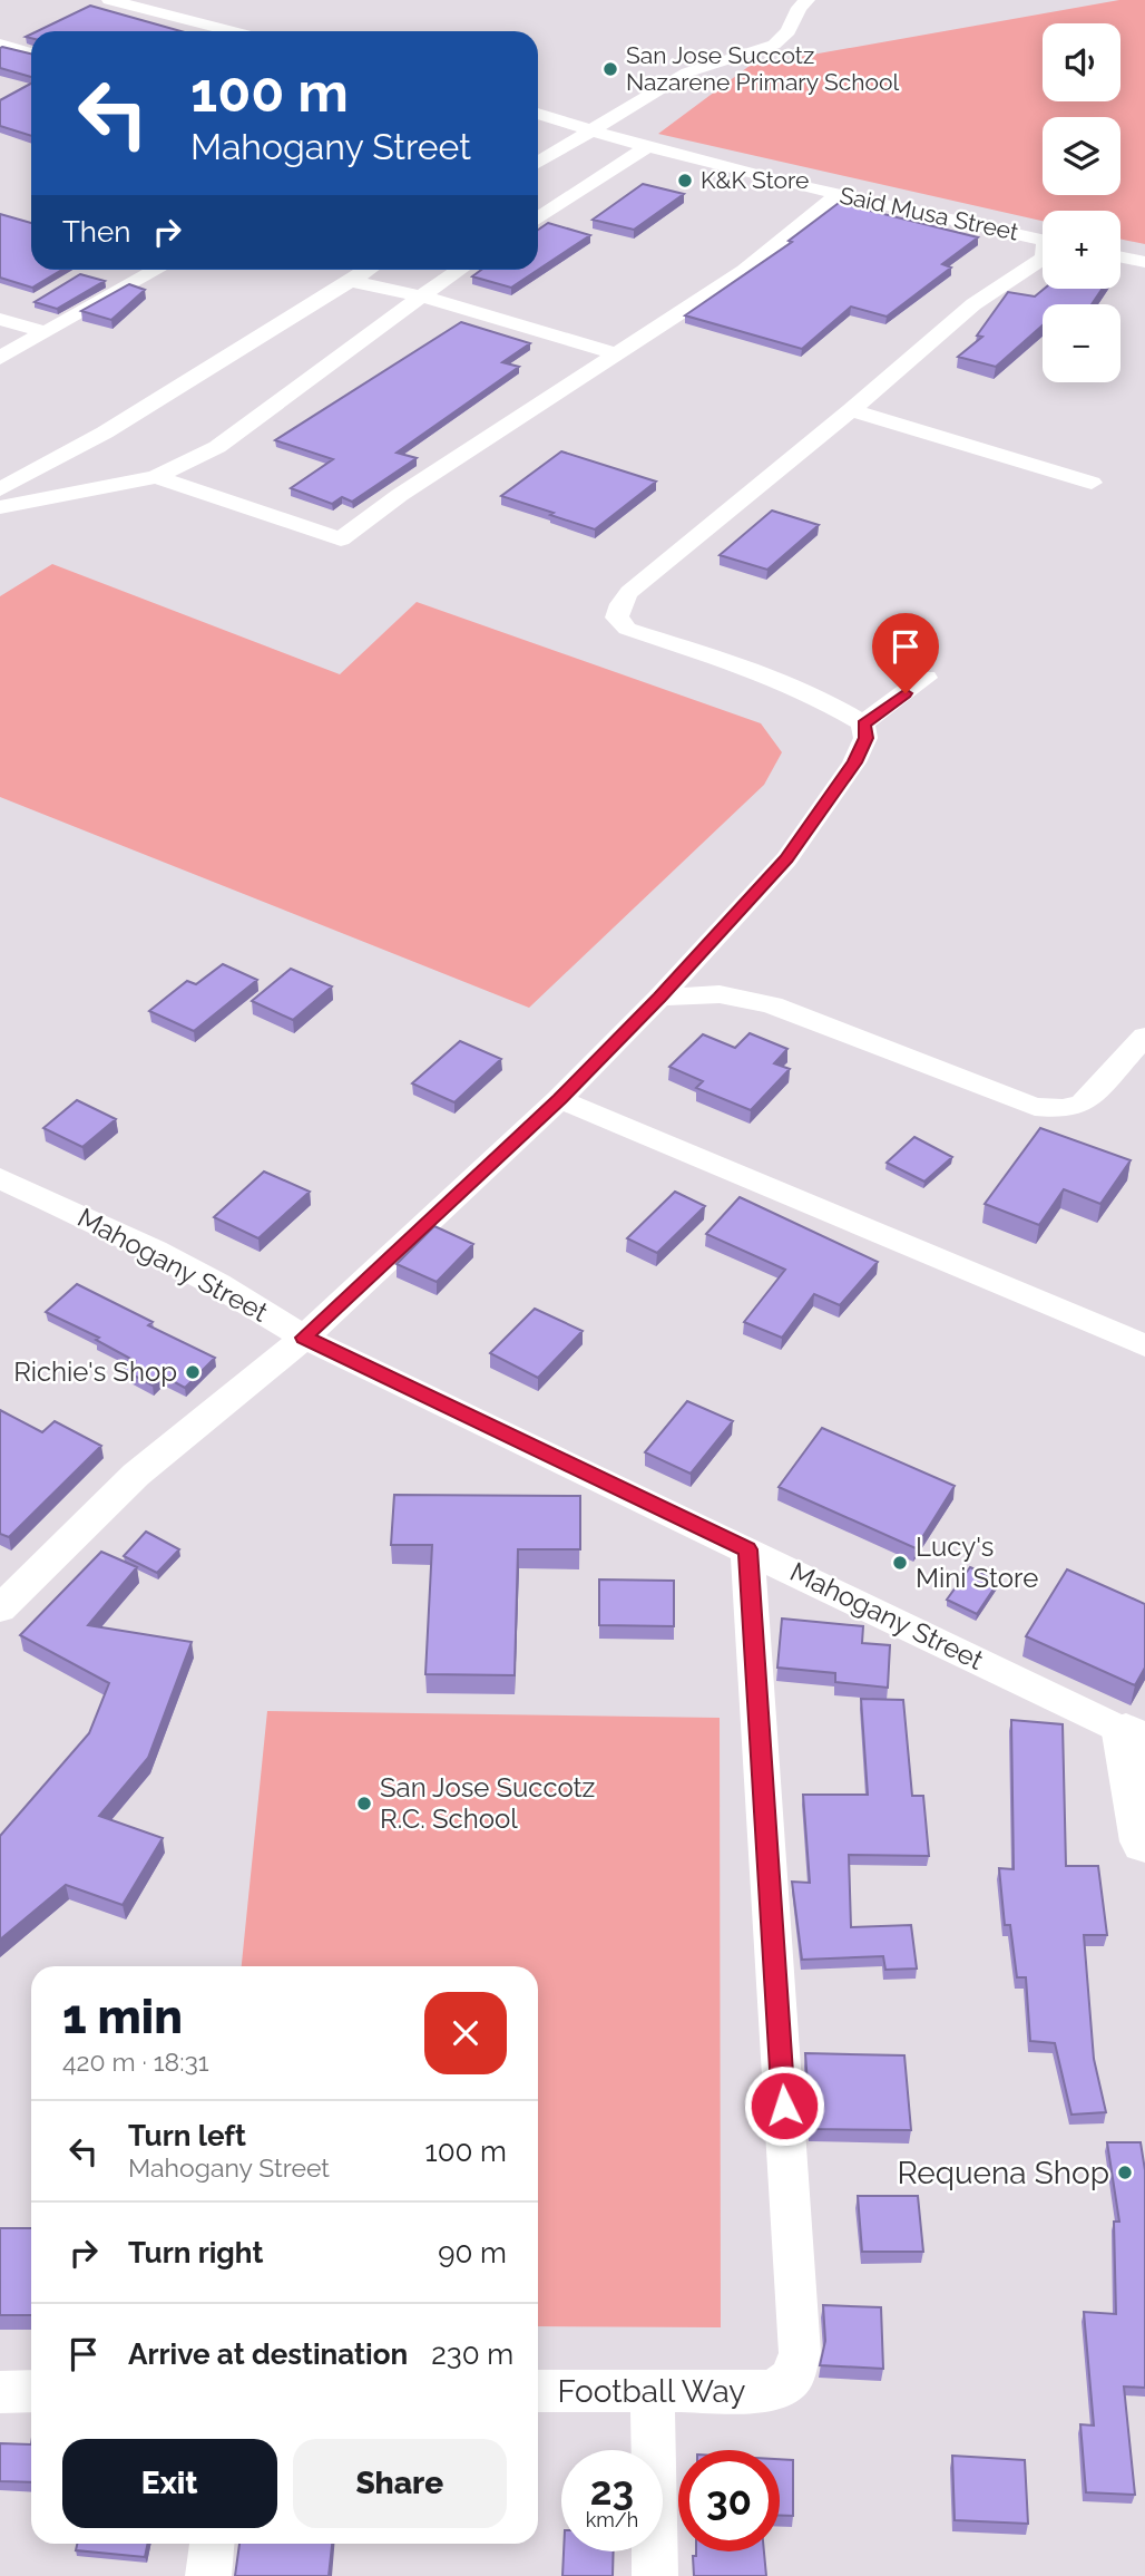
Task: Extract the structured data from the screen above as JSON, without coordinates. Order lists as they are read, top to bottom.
{
  "streets": {
    "street": ["Said Musa Street", "Mahogany Street", "Football Way"]
  },
  "crossings": [
    ["Mahogany Street", "Football Way"]
  ],
  "places": [
    "San Jose Succotz Nazarene Primary School",
    "K&K Store",
    "Richie's Shop",
    "Lucy's Mini Store",
    "San Jose Succotz R.C. School",
    "Requena Shop"
  ],
  "page": {
    "map_buttons": ["+", "−"],
    "turn": ["100 m", "Mahogany Street"],
    "then": "Then",
    "heading": ["1 min", "420 m · 18:31"],
    "list": [
      {
        "name": "Turn left",
        "note": "Mahogany Street",
        "value": "100 m"
      },
      {
        "name": "Turn right",
        "value": "90 m"
      },
      {
        "name": "Arrive at destination",
        "value": "230 m"
      }
    ],
    "buttons": ["Exit", "Share"],
    "speed": "23 km/h",
    "limit": "30"
  }
}
